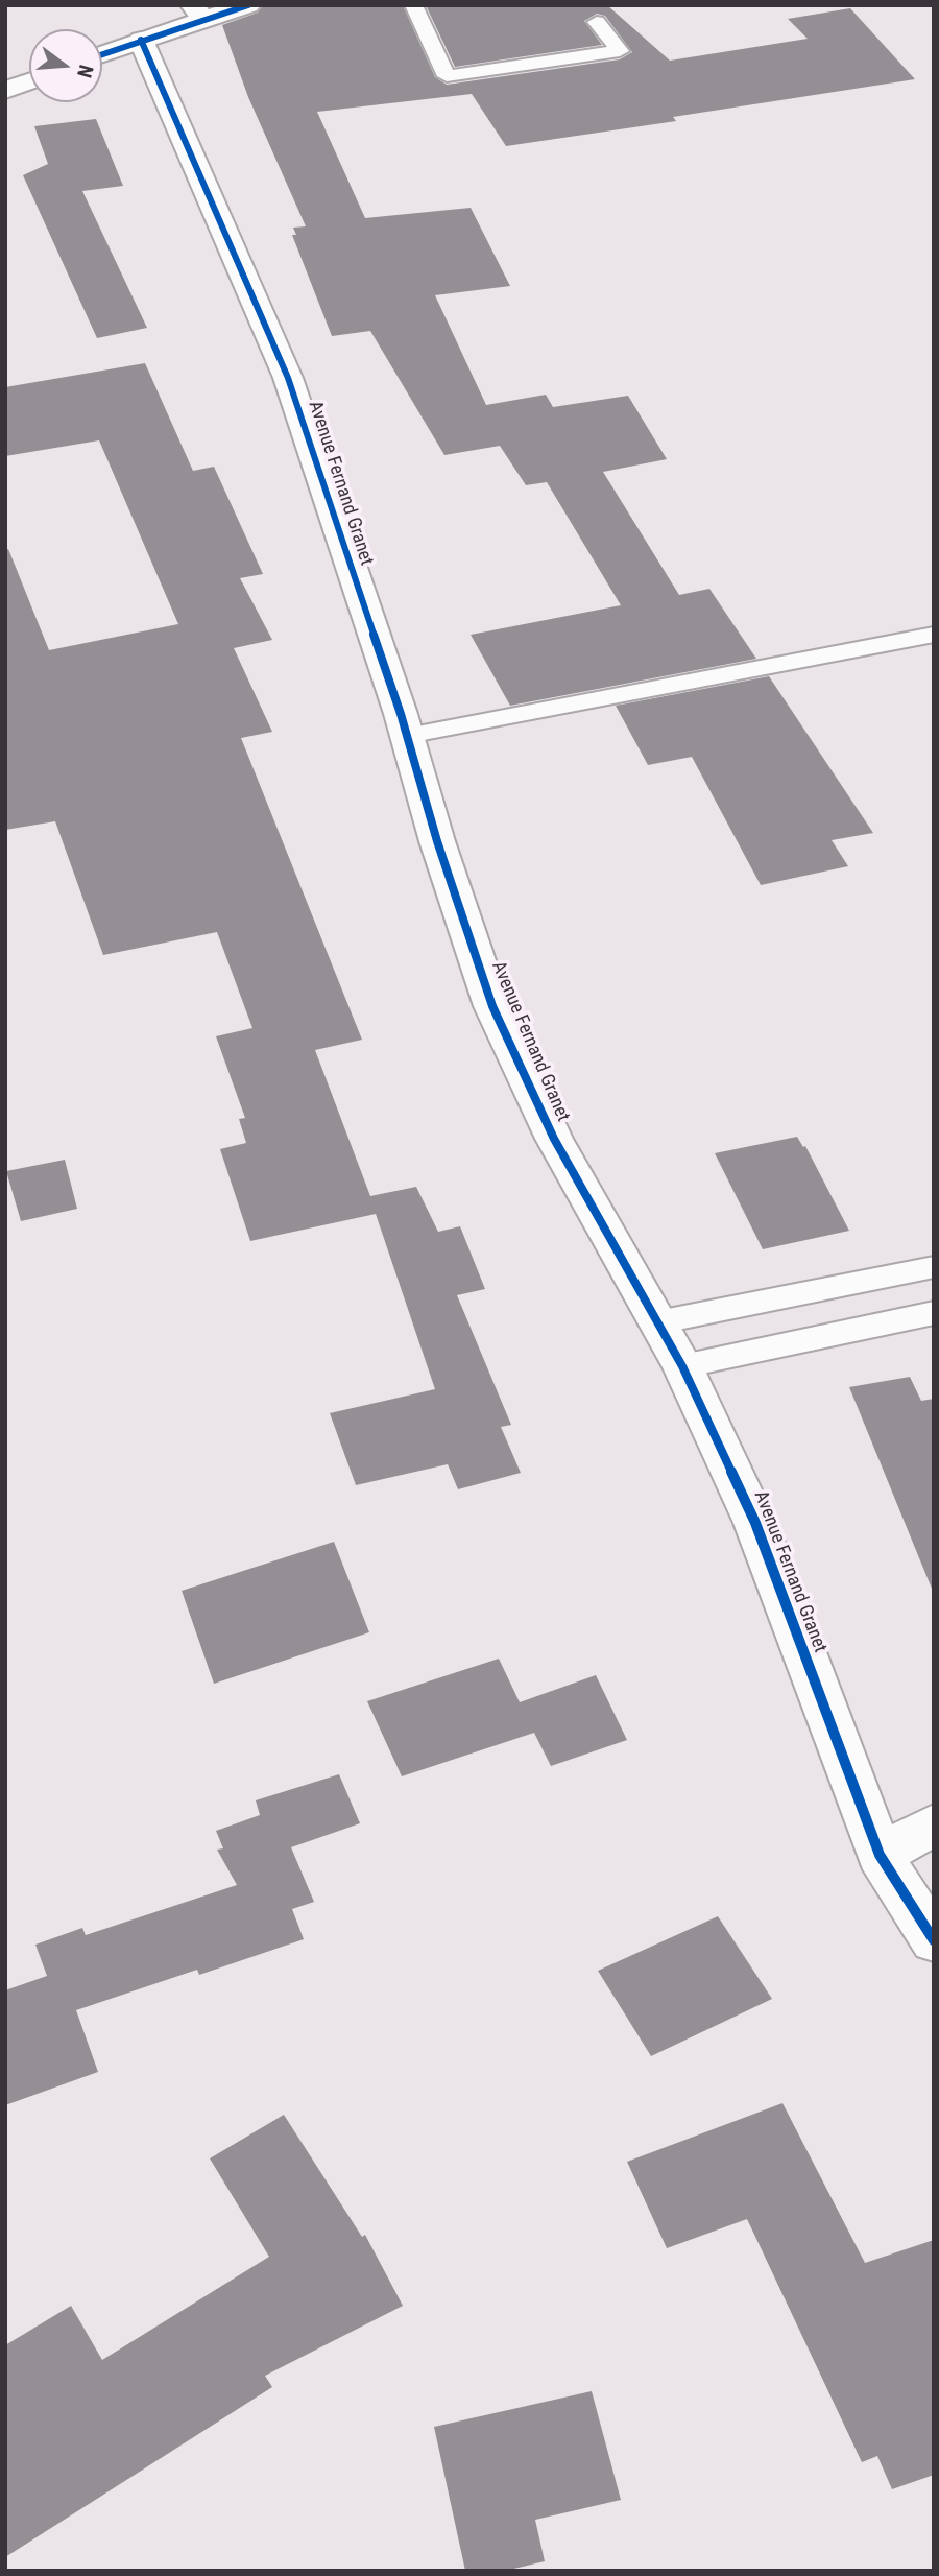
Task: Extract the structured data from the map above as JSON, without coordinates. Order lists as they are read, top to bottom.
{
  "streets": {
    "street": ["Avenue Fernand Granet"]
  },
  "north": "right"
}
